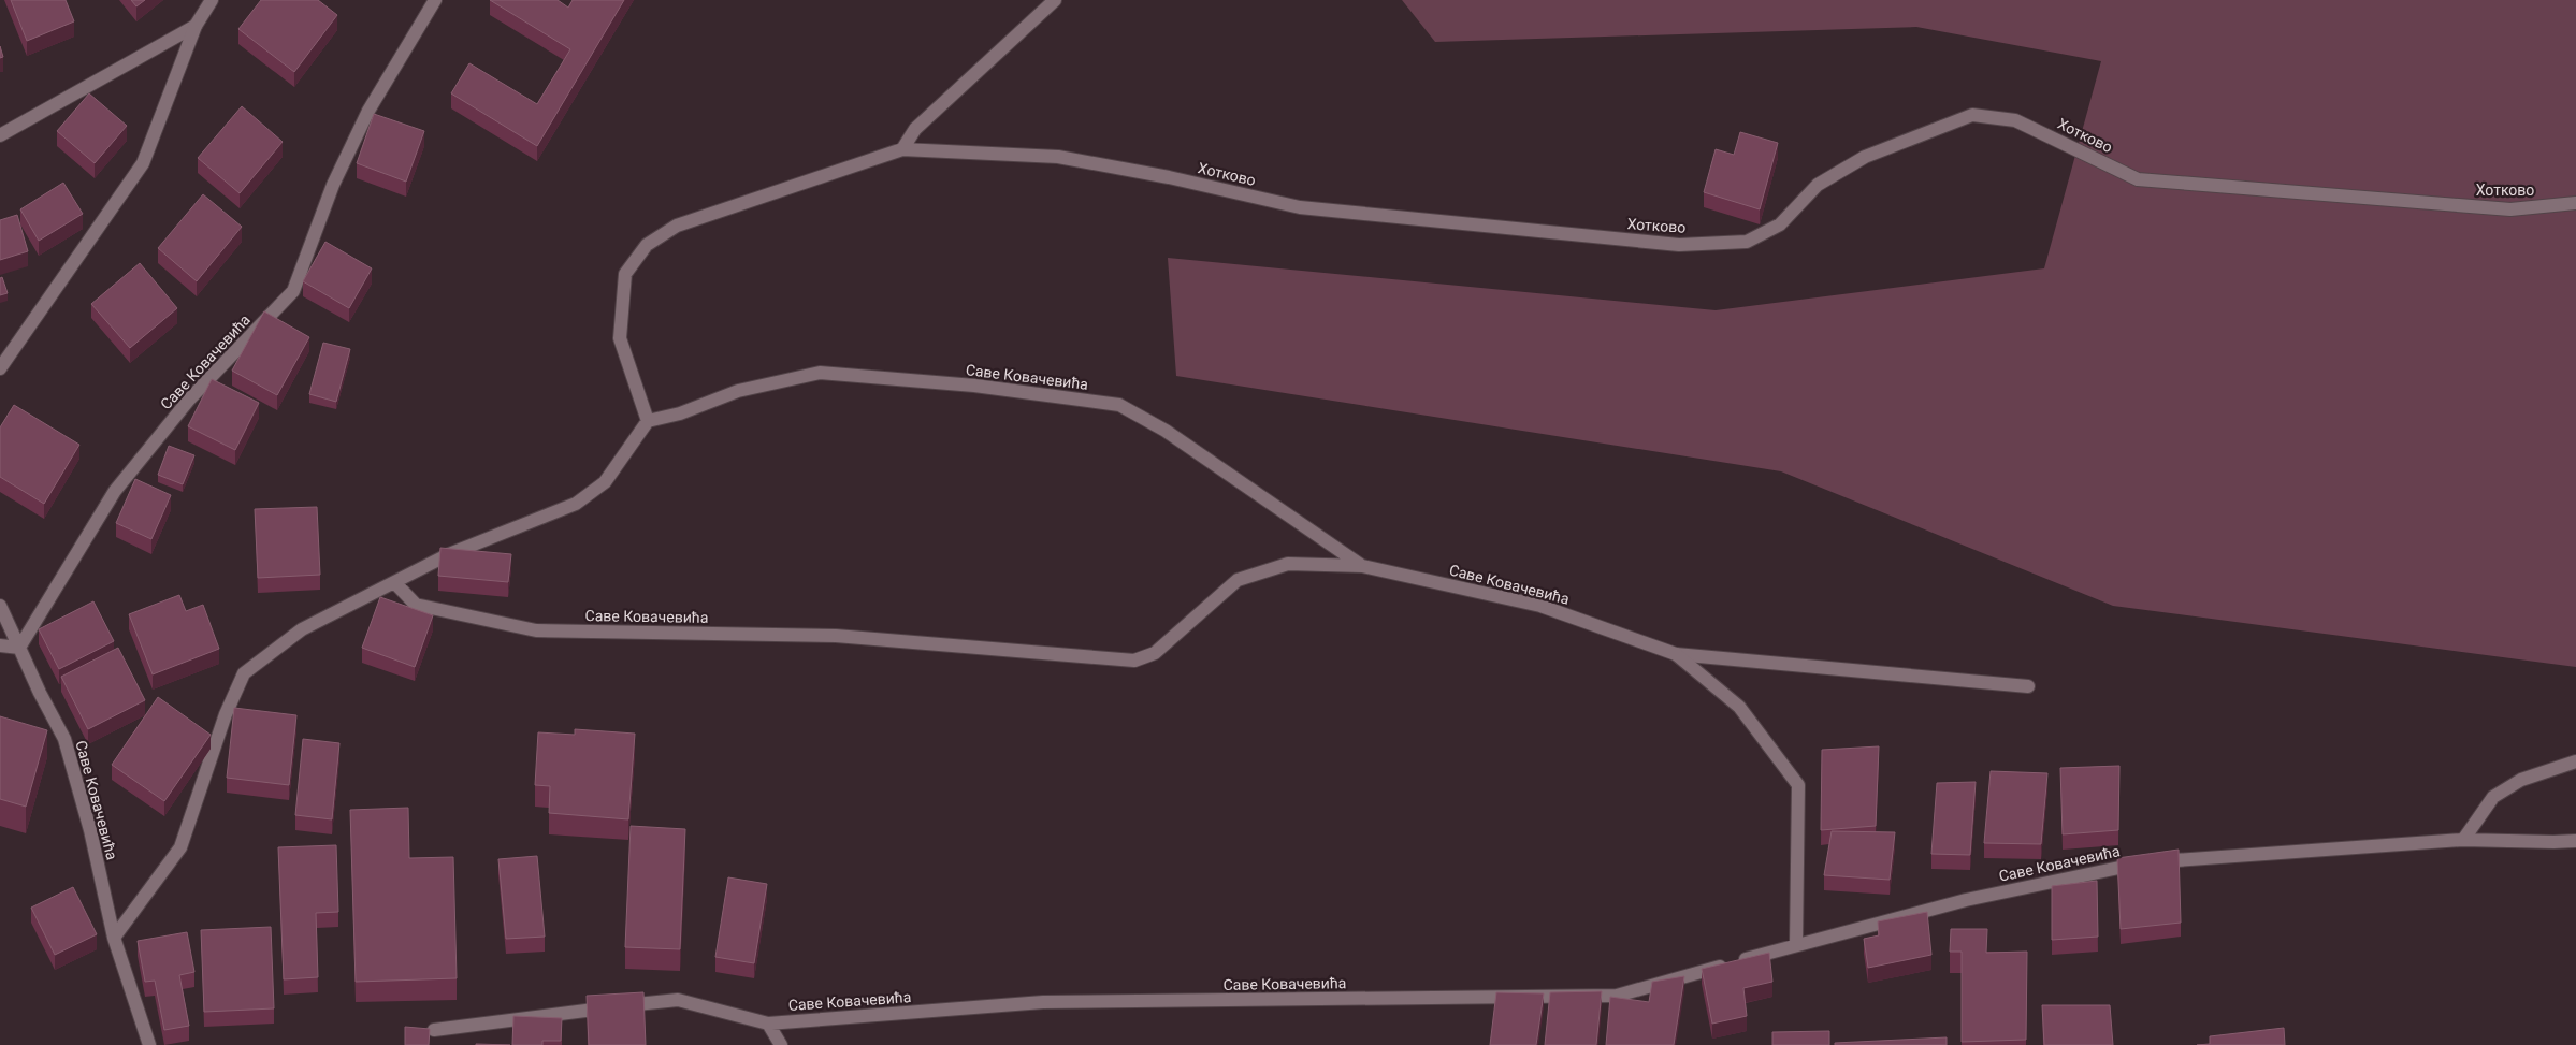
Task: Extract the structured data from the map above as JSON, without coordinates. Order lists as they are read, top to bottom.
{
  "streets": {
    "street": ["Хотково", "Саве Ковачевића"]
  }
}
